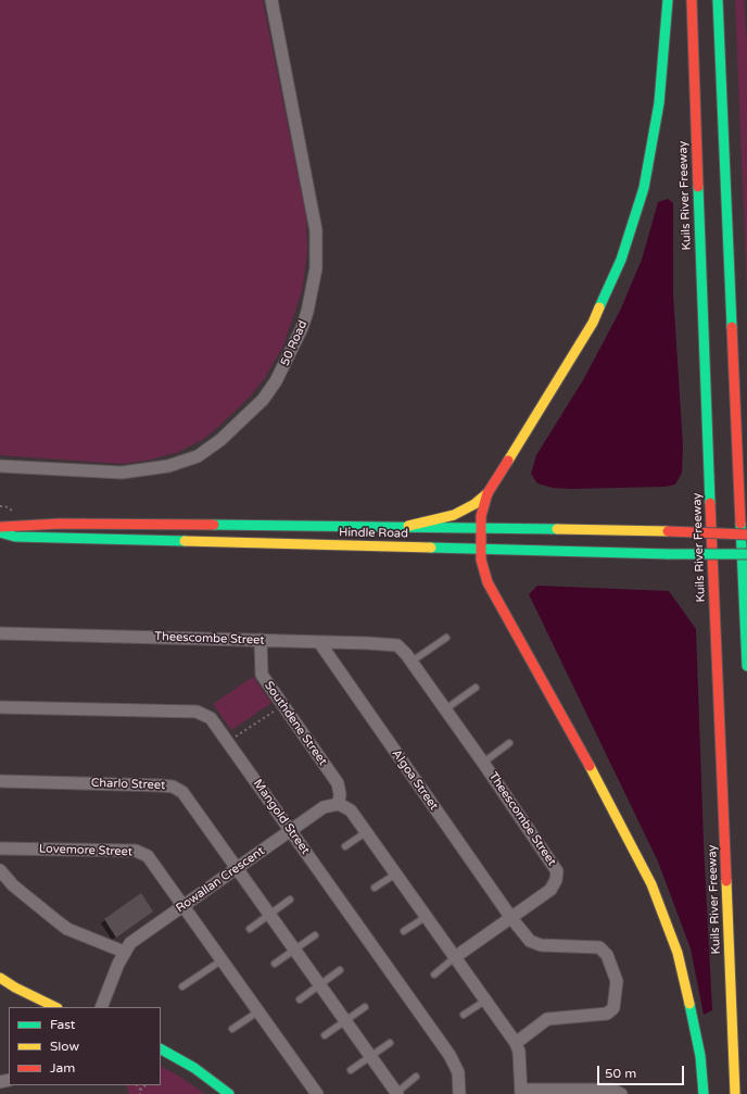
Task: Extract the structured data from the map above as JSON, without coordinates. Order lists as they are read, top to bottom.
{
  "streets": {
    "main road": ["Kuils River Freeway", "Hindle Road"],
    "street": [
      "50 Road",
      "Theescombe Street",
      "Southdene Street",
      "Algoa Street",
      "Charlo Street",
      "Mangold Street",
      "Lovemore Street",
      "Rowallan Crescent"
    ]
  },
  "crossings": [
    ["Theescombe Street", "Southdene Street"],
    ["Theescombe Street", "Algoa Street"],
    ["Southdene Street", "Rowallan Crescent"],
    ["Charlo Street", "Rowallan Crescent"],
    ["Mangold Street", "Rowallan Crescent"],
    ["Lovemore Street", "Rowallan Crescent"]
  ],
  "legend": ["Fast", "Slow", "Jam"],
  "scale_bar": "50 m"
}
